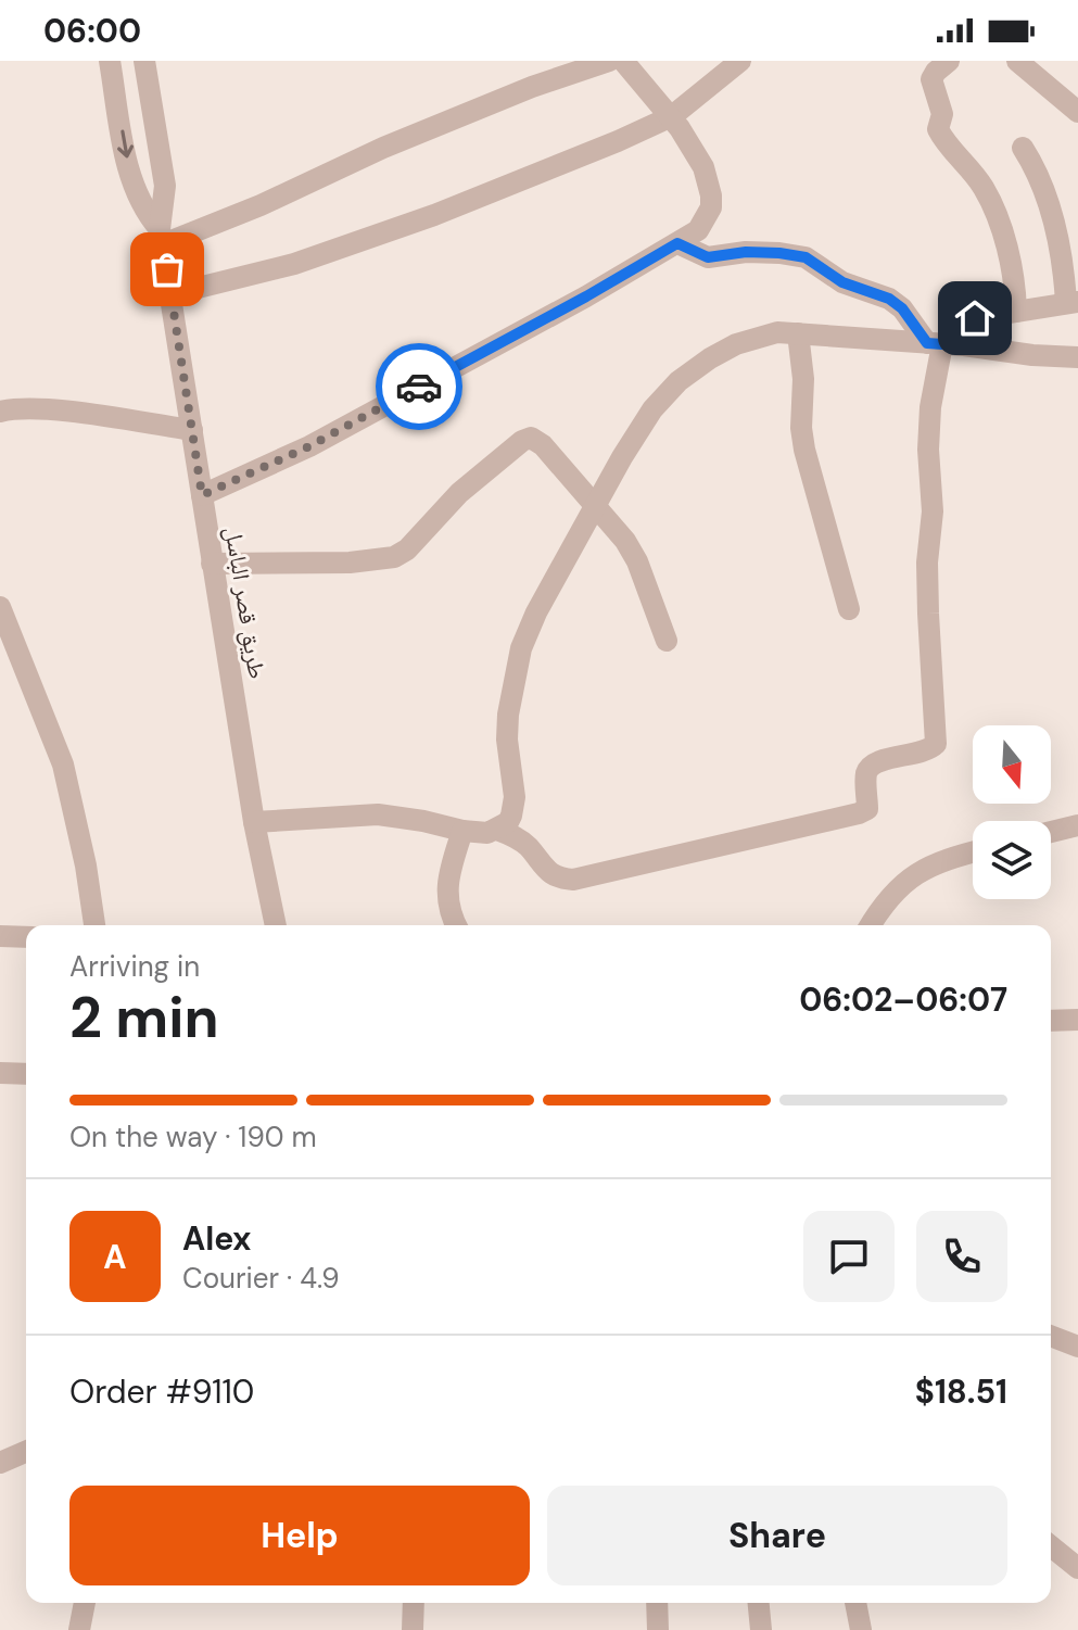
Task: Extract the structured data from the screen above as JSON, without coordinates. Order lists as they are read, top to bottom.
{
  "streets": {
    "street": ["طريق قصر الباسل"]
  },
  "north": "bottom",
  "page": {
    "status": "06:00",
    "heading": ["2 min", "Arriving in", "06:02–06:07"],
    "panel": [
      "Alex",
      "Courier · 4.9",
      "Order #9110",
      "$18.51"
    ],
    "bar": "On the way · 190 m",
    "round": "A",
    "buttons": ["Help", "Share"]
  }
}
